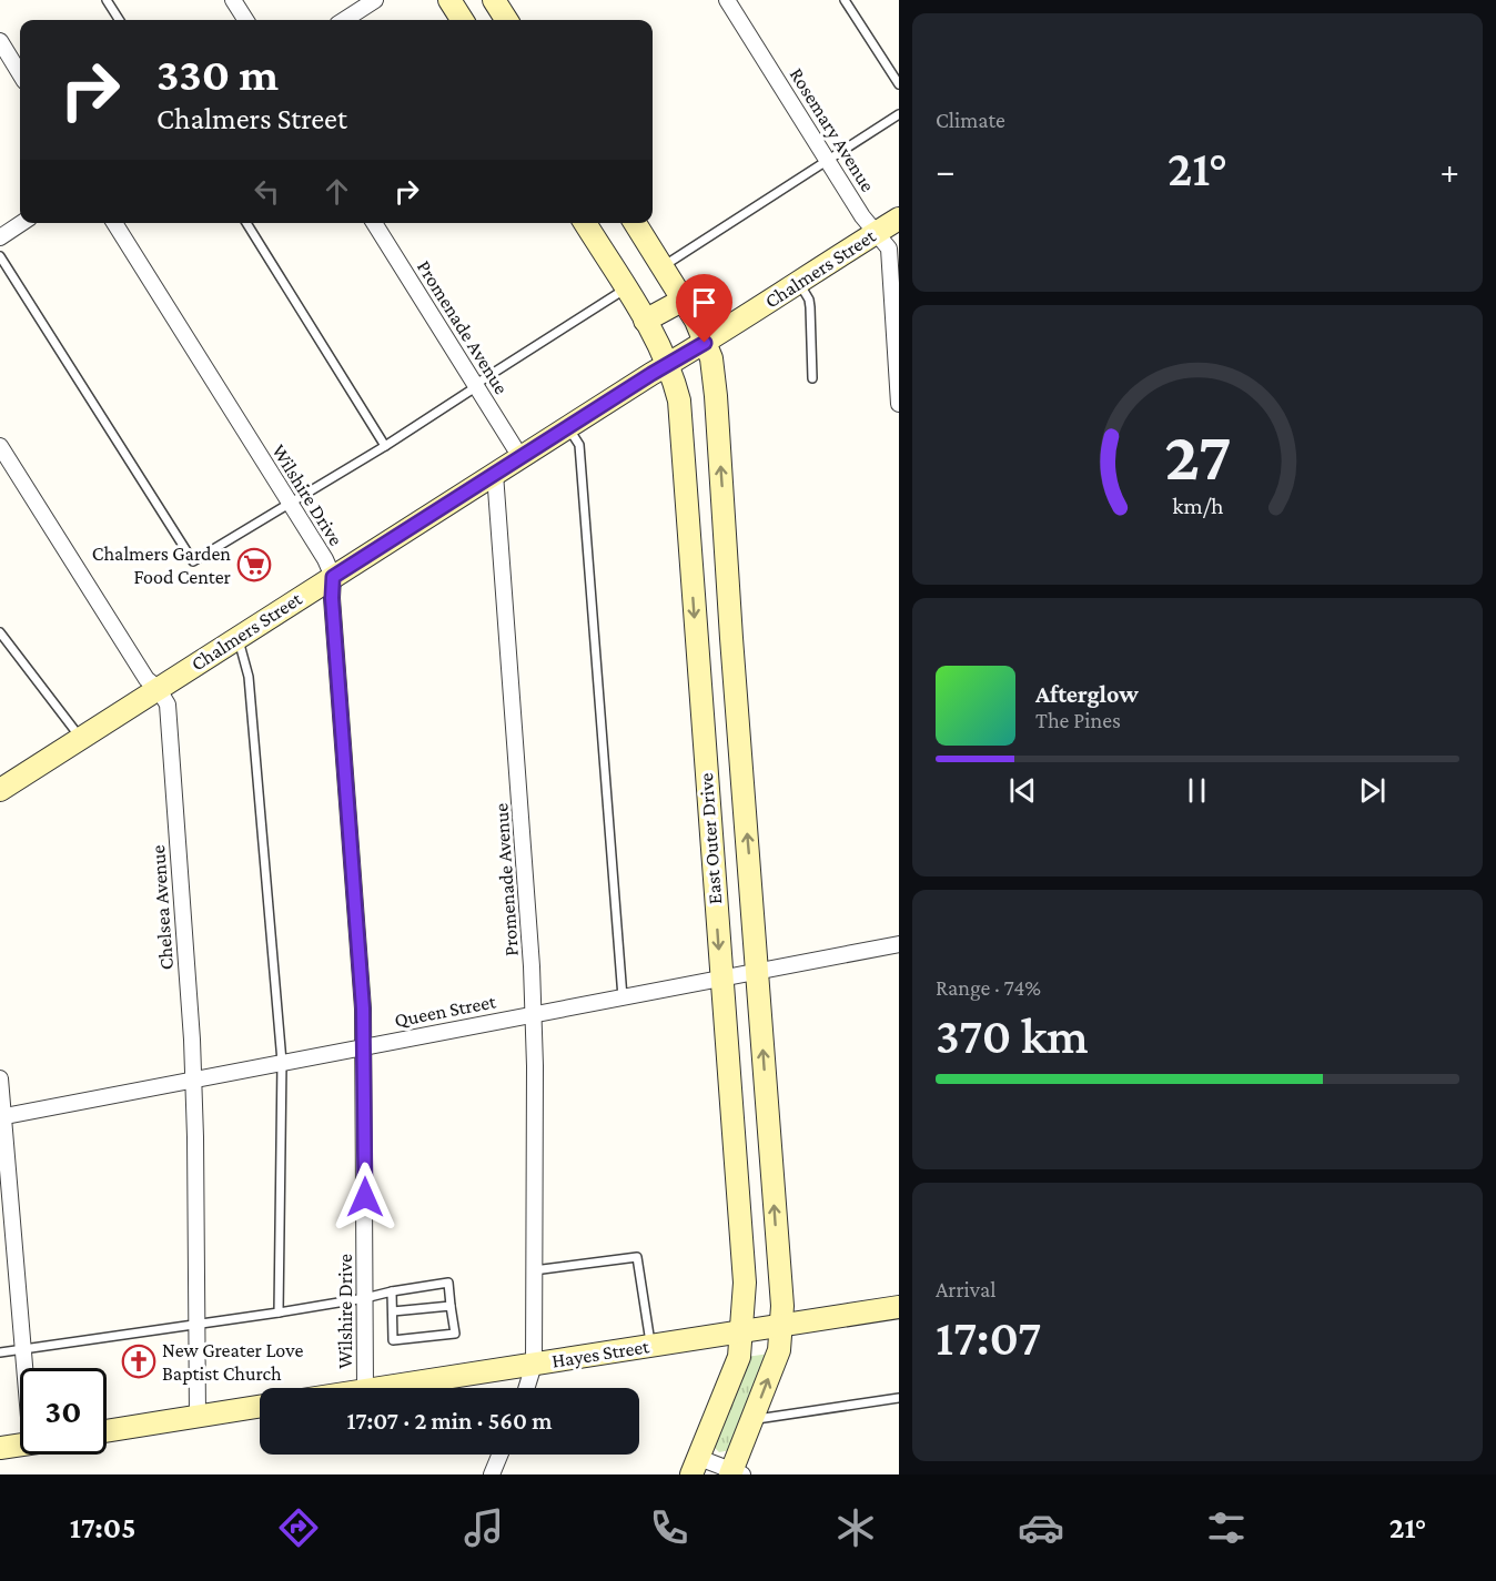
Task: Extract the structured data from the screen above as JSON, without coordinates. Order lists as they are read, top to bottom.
{
  "streets": {
    "street": [
      "Rosemary Avenue",
      "Chalmers Street",
      "Promenade Avenue",
      "Wilshire Drive",
      "East Outer Drive",
      "Chelsea Avenue",
      "Queen Street",
      "Hayes Street"
    ]
  },
  "crossings": [
    ["Rosemary Avenue", "Chalmers Street"],
    ["Chalmers Street", "Promenade Avenue"],
    ["Chalmers Street", "Wilshire Drive"],
    ["Chalmers Street", "East Outer Drive"],
    ["Chalmers Street", "Chelsea Avenue"],
    ["Promenade Avenue", "Queen Street"],
    ["Promenade Avenue", "Hayes Street"],
    ["Wilshire Drive", "Queen Street"],
    ["East Outer Drive", "Queen Street"],
    ["East Outer Drive", "Hayes Street"],
    ["Chelsea Avenue", "Queen Street"]
  ],
  "places": {
    "supermarket": ["Chalmers Garden Food Center"],
    "church": ["New Greater Love Baptist Church"]
  },
  "page": {
    "tile": [
      "Climate",
      ["Range · 74%", "370 km"],
      ["Arrival", "17:07"]
    ],
    "turn": ["330 m", "Chalmers Street"],
    "heat": ["−", "21°", "+"],
    "song": ["Afterglow", "The Pines"],
    "limit": "30",
    "trip": "17:07 · 2 min · 560 m",
    "tabs": ["17:05", "21°"],
    "gauge": ["27", "km/h"]
  }
}
